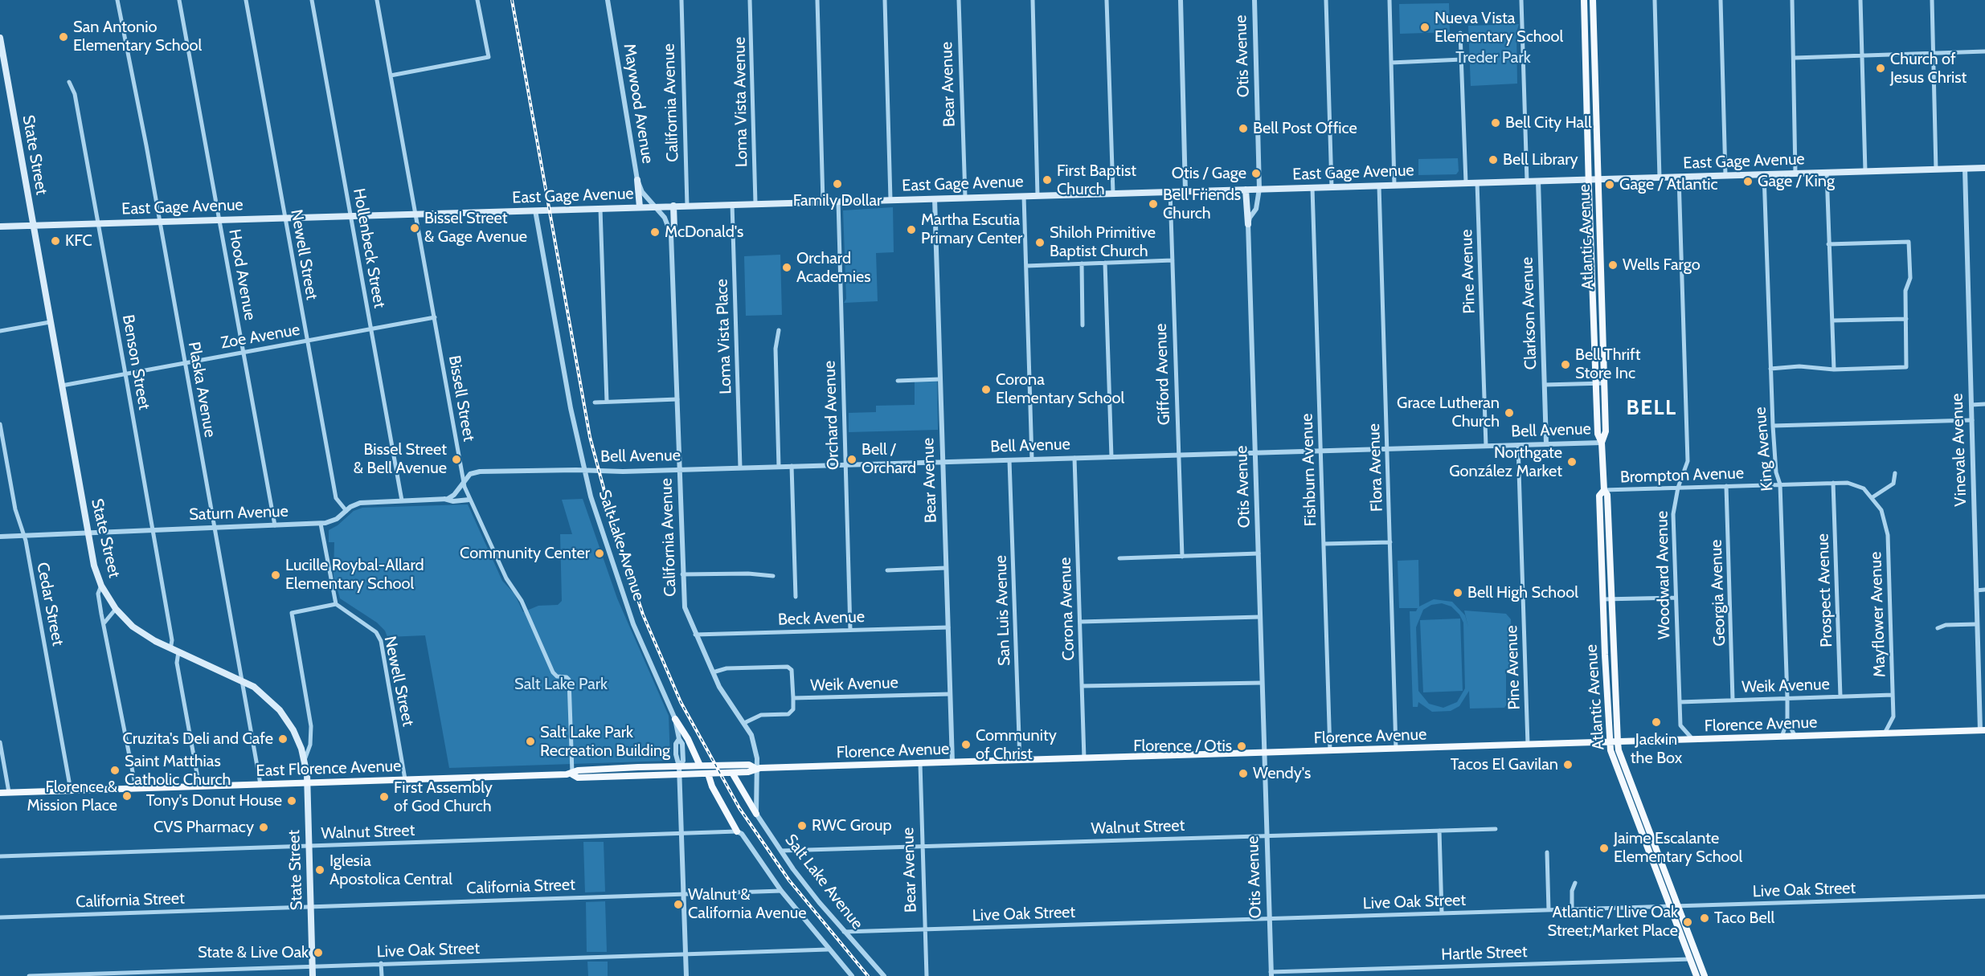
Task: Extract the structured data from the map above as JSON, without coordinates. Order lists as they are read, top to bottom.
{
  "streets": {
    "main road": [
      "State Street",
      "East Gage Avenue",
      "Atlantic Avenue",
      "Florence Avenue",
      "East Florence Avenue"
    ],
    "street": [
      "Otis Avenue",
      "Bear Avenue",
      "Loma Vista Avenue",
      "California Avenue",
      "Maywood Avenue",
      "Hollenbeck Street",
      "Newell Street",
      "Pine Avenue",
      "Hood Avenue",
      "Clarkson Avenue",
      "Zoe Avenue",
      "Loma Vista Place",
      "Benson Street",
      "Gifford Avenue",
      "Plaska Avenue",
      "Bissell Street",
      "Orchard Avenue",
      "Bell Avenue",
      "King Avenue",
      "Vinevale Avenue",
      "Flora Avenue",
      "Fishburn Avenue",
      "Brompton Avenue",
      "Saturn Avenue",
      "Salt Lake Avenue",
      "Woodward Avenue",
      "Prospect Avenue",
      "Georgia Avenue",
      "Cedar Street",
      "Corona Avenue",
      "San Luis Avenue",
      "Mayflower Avenue",
      "Beck Avenue",
      "Weik Avenue",
      "Walnut Street",
      "California Street",
      "Live Oak Street",
      "Hartle Street"
    ]
  },
  "crossings": [
    ["Otis Avenue", "East Gage Avenue"],
    ["Otis Avenue", "Bell Avenue"],
    ["Otis Avenue", "Florence Avenue"],
    ["Otis Avenue", "Walnut Street"],
    ["Otis Avenue", "Live Oak Street"],
    ["Otis Avenue", "Hartle Street"],
    ["Bear Avenue", "East Gage Avenue"],
    ["Bear Avenue", "Bell Avenue"],
    ["Bear Avenue", "Beck Avenue"],
    ["Bear Avenue", "Weik Avenue"],
    ["Bear Avenue", "Florence Avenue"],
    ["Bear Avenue", "Walnut Street"],
    ["Bear Avenue", "Live Oak Street"],
    ["Loma Vista Avenue", "East Gage Avenue"],
    ["California Avenue", "Maywood Avenue"],
    ["California Avenue", "East Gage Avenue"],
    ["California Avenue", "Bell Avenue"],
    ["California Avenue", "Beck Avenue"],
    ["California Avenue", "Weik Avenue"],
    ["California Avenue", "Florence Avenue"],
    ["California Avenue", "East Florence Avenue"],
    ["Maywood Avenue", "East Gage Avenue"],
    ["State Street", "East Gage Avenue"],
    ["State Street", "Zoe Avenue"],
    ["State Street", "Benson Street"],
    ["State Street", "Plaska Avenue"],
    ["State Street", "Saturn Avenue"],
    ["State Street", "East Florence Avenue"],
    ["State Street", "Walnut Street"],
    ["State Street", "California Street"],
    ["State Street", "Live Oak Street"],
    ["East Gage Avenue", "Atlantic Avenue"],
    ["East Gage Avenue", "Hollenbeck Street"],
    ["East Gage Avenue", "Newell Street"],
    ["East Gage Avenue", "Pine Avenue"],
    ["East Gage Avenue", "Hood Avenue"],
    ["East Gage Avenue", "Clarkson Avenue"],
    ["East Gage Avenue", "Loma Vista Place"],
    ["East Gage Avenue", "Benson Street"],
    ["East Gage Avenue", "Gifford Avenue"],
    ["East Gage Avenue", "Plaska Avenue"],
    ["East Gage Avenue", "Bissell Street"],
    ["East Gage Avenue", "Orchard Avenue"],
    ["East Gage Avenue", "King Avenue"],
    ["East Gage Avenue", "Vinevale Avenue"],
    ["East Gage Avenue", "Flora Avenue"],
    ["East Gage Avenue", "Fishburn Avenue"],
    ["East Gage Avenue", "Salt Lake Avenue"],
    ["East Gage Avenue", "Woodward Avenue"],
    ["Atlantic Avenue", "Bell Avenue"],
    ["Atlantic Avenue", "Brompton Avenue"],
    ["Atlantic Avenue", "Florence Avenue"],
    ["Atlantic Avenue", "Live Oak Street"],
    ["Atlantic Avenue", "Hartle Street"],
    ["Hollenbeck Street", "Zoe Avenue"],
    ["Hollenbeck Street", "Saturn Avenue"],
    ["Newell Street", "Zoe Avenue"],
    ["Newell Street", "Saturn Avenue"],
    ["Newell Street", "East Florence Avenue"],
    ["Pine Avenue", "Bell Avenue"],
    ["Pine Avenue", "Florence Avenue"],
    ["Hood Avenue", "Zoe Avenue"],
    ["Hood Avenue", "Saturn Avenue"],
    ["Clarkson Avenue", "Bell Avenue"],
    ["Zoe Avenue", "Benson Street"],
    ["Zoe Avenue", "Plaska Avenue"],
    ["Zoe Avenue", "Bissell Street"],
    ["Loma Vista Place", "Bell Avenue"],
    ["Benson Street", "Saturn Avenue"],
    ["Gifford Avenue", "Bell Avenue"],
    ["Plaska Avenue", "Saturn Avenue"],
    ["Plaska Avenue", "East Florence Avenue"],
    ["Bissell Street", "Bell Avenue"],
    ["Bissell Street", "Saturn Avenue"],
    ["Bissell Street", "East Florence Avenue"],
    ["Orchard Avenue", "Bell Avenue"],
    ["Orchard Avenue", "Beck Avenue"],
    ["Bell Avenue", "Flora Avenue"],
    ["Bell Avenue", "Fishburn Avenue"],
    ["Bell Avenue", "Salt Lake Avenue"],
    ["Bell Avenue", "Corona Avenue"],
    ["Bell Avenue", "San Luis Avenue"],
    ["King Avenue", "Brompton Avenue"],
    ["King Avenue", "Weik Avenue"],
    ["King Avenue", "Florence Avenue"],
    ["Vinevale Avenue", "Florence Avenue"],
    ["Flora Avenue", "Florence Avenue"],
    ["Fishburn Avenue", "Florence Avenue"],
    ["Brompton Avenue", "Woodward Avenue"],
    ["Brompton Avenue", "Prospect Avenue"],
    ["Brompton Avenue", "Georgia Avenue"],
    ["Brompton Avenue", "Mayflower Avenue"],
    ["Saturn Avenue", "Cedar Street"],
    ["Salt Lake Avenue", "East Florence Avenue"],
    ["Salt Lake Avenue", "Walnut Street"],
    ["Salt Lake Avenue", "Live Oak Street"],
    ["Woodward Avenue", "Weik Avenue"],
    ["Woodward Avenue", "Florence Avenue"],
    ["Prospect Avenue", "Weik Avenue"],
    ["Georgia Avenue", "Weik Avenue"],
    ["Cedar Street", "East Florence Avenue"],
    ["Corona Avenue", "Florence Avenue"],
    ["San Luis Avenue", "Florence Avenue"],
    ["Mayflower Avenue", "Weik Avenue"],
    ["Mayflower Avenue", "Florence Avenue"],
    ["Florence Avenue", "East Florence Avenue"]
  ],
  "districts": ["BELL"],
  "parks": ["Treder Park", "Salt Lake Park"],
  "places": [
    "Nueva Vista Elementary School",
    "San Antonio Elementary School",
    "Church of Jesus Christ",
    "Bell City Hall",
    "Bell Post Office",
    "Bell Library",
    "Otis / Gage",
    "First Baptist Church",
    "Gage / King",
    "Family Dollar",
    "Gage / Atlantic",
    "Bell Friends Church",
    "Bissel Street & Gage Avenue",
    "Martha Escutia Primary Center",
    "McDonald's",
    "KFC",
    "Shiloh Primitive Baptist Church",
    "Wells Fargo",
    "Orchard Academies",
    "Bell Thrift Store Inc",
    "Corona Elementary School",
    "Grace Lutheran Church",
    "Bissel Street & Bell Avenue",
    "Bell / Orchard",
    "Northgate González Market",
    "Community Center",
    "Lucille Roybal-Allard Elementary School",
    "Bell High School",
    "Jack in the Box",
    "Cruzita's Deli and Cafe",
    "Salt Lake Park Recreation Building",
    "Community of Christ",
    "Florence / Otis",
    "Tacos El Gavilan",
    "Saint Matthias Catholic Church",
    "Wendy's",
    "Florence & Mission Place",
    "First Assembly of God Church",
    "Tony's Donut House",
    "RWC Group",
    "CVS Pharmacy",
    "Jaime Escalante Elementary School",
    "Iglesia Apostolica Central",
    "Walnut & California Avenue",
    "Taco Bell",
    "Atlantic / Llive Oak Street;Market Place",
    "State & Live Oak"
  ]
}
